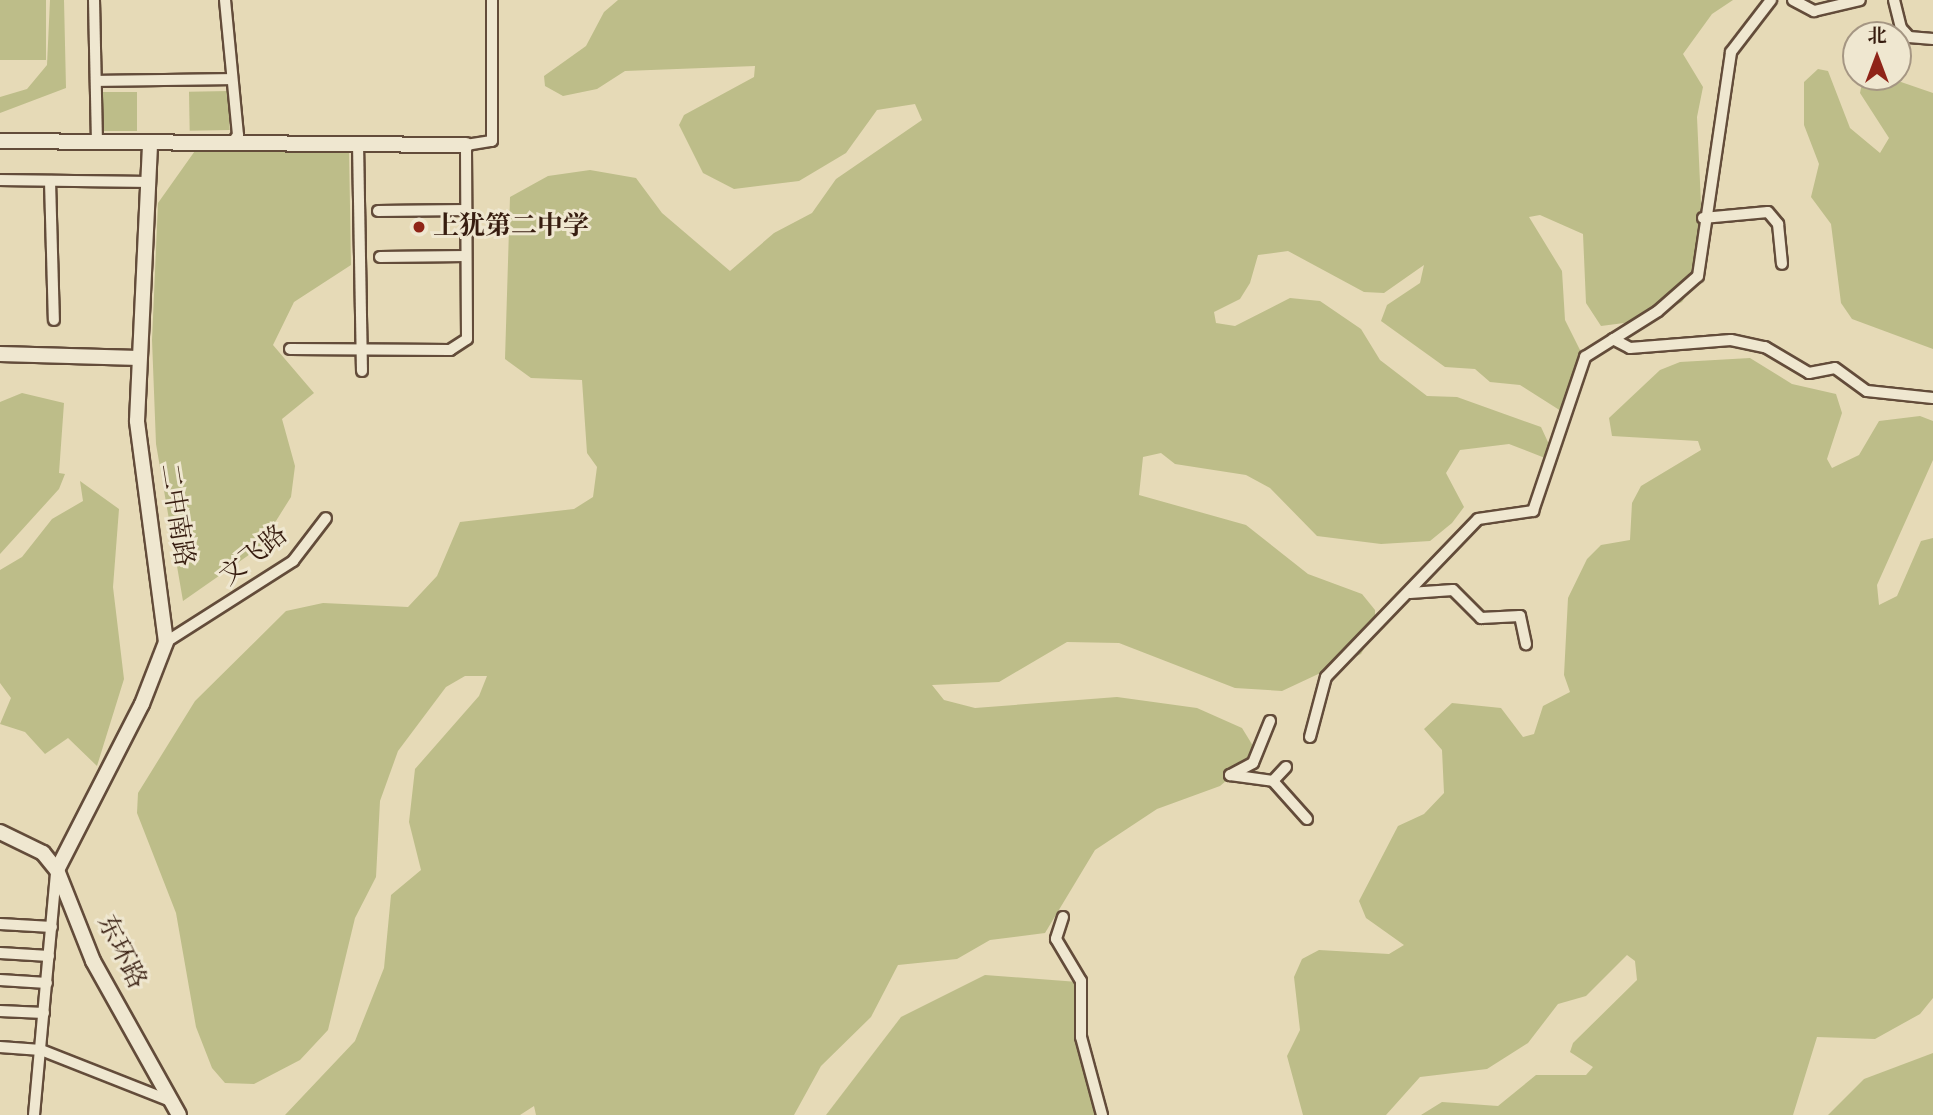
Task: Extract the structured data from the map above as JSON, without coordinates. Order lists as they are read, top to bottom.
{
  "streets": {
    "street": ["二中南路", "文飞路", "东环路"]
  },
  "crossings": [
    ["二中南路", "文飞路"],
    ["二中南路", "东环路"]
  ],
  "places": ["上犹第二中学"],
  "north": "top"
}
